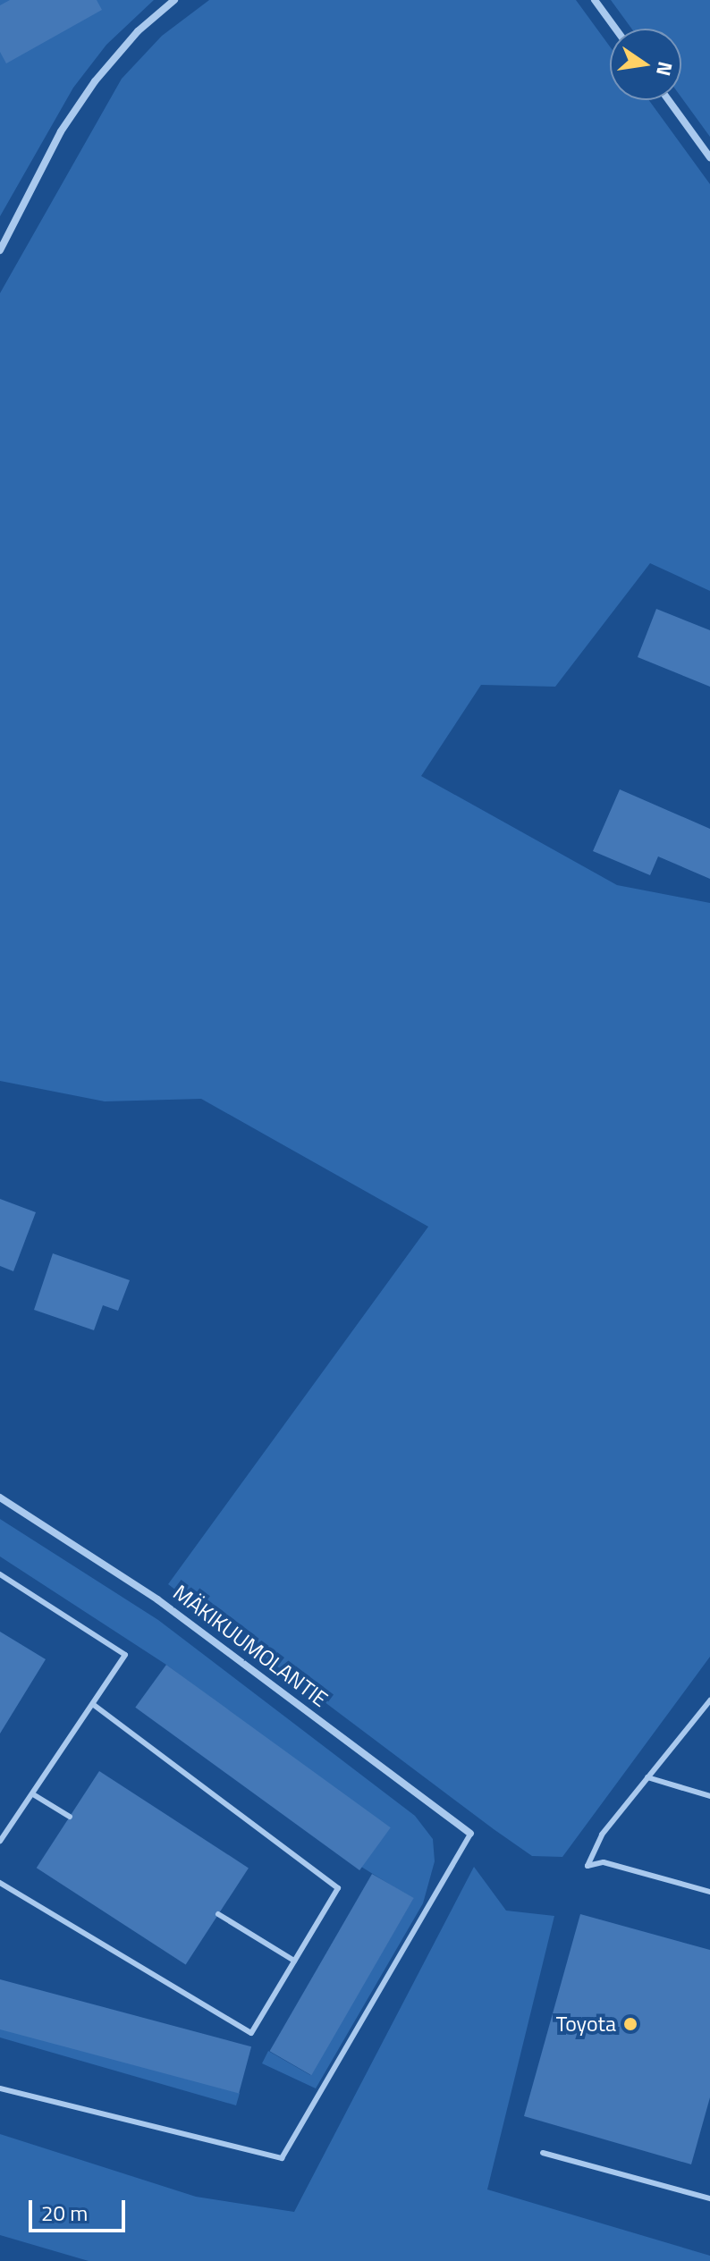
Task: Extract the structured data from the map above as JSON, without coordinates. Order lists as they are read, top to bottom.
{
  "streets": {
    "street": ["MÄKIKUUMOLANTIE"]
  },
  "places": ["Toyota"],
  "scale_bar": "20 m",
  "north": "right"
}
